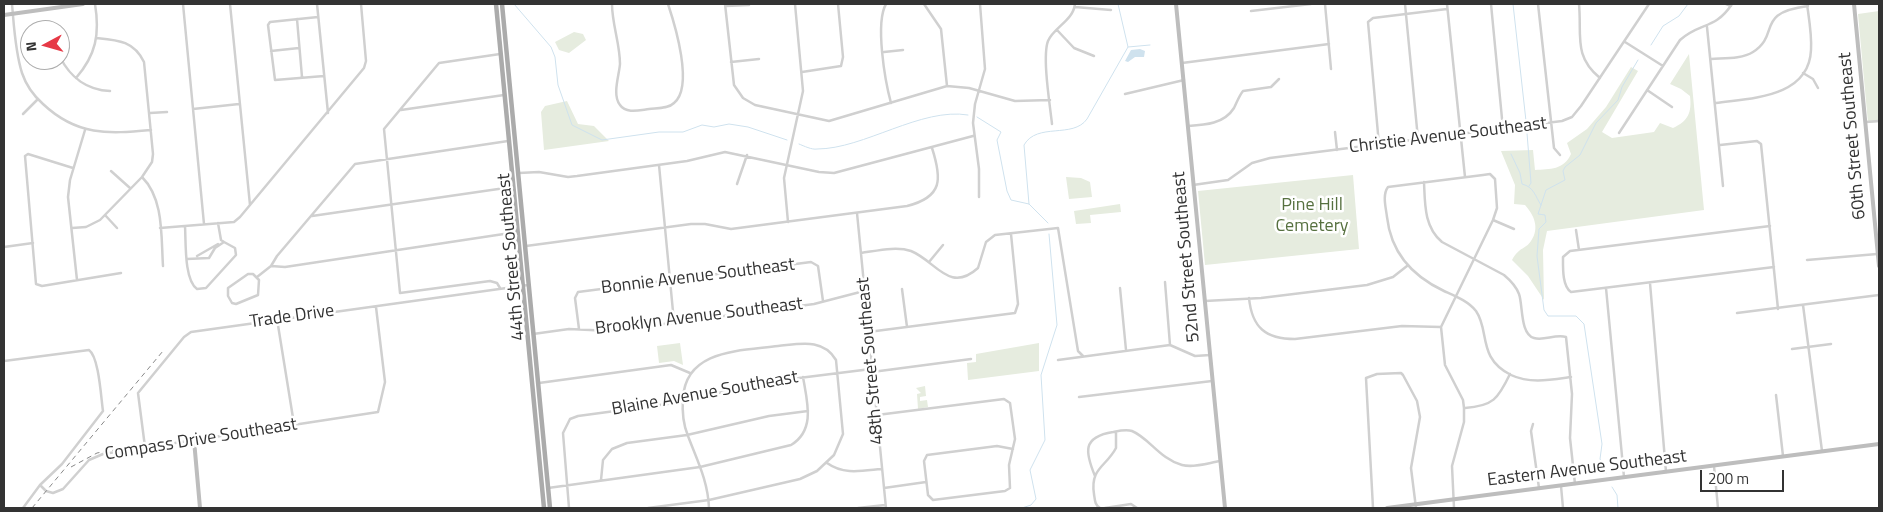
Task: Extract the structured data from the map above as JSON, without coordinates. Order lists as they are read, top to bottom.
{
  "streets": {
    "main road": [
      "60th Street Southeast",
      "44th Street Southeast",
      "52nd Street Southeast",
      "Eastern Avenue Southeast"
    ],
    "street": [
      "Christie Avenue Southeast",
      "Bonnie Avenue Southeast",
      "Trade Drive",
      "Brooklyn Avenue Southeast",
      "48th Street Southeast",
      "Blaine Avenue Southeast",
      "Compass Drive Southeast"
    ]
  },
  "crossings": [
    ["Christie Avenue Southeast", "52nd Street Southeast"],
    ["44th Street Southeast", "Trade Drive"],
    ["44th Street Southeast", "Brooklyn Avenue Southeast"],
    ["Bonnie Avenue Southeast", "Brooklyn Avenue Southeast"],
    ["Trade Drive", "Compass Drive Southeast"],
    ["Brooklyn Avenue Southeast", "48th Street Southeast"],
    ["48th Street Southeast", "Blaine Avenue Southeast"]
  ],
  "parks": ["Pine Hill Cemetery"],
  "scale_bar": "200 m",
  "north": "left"
}
